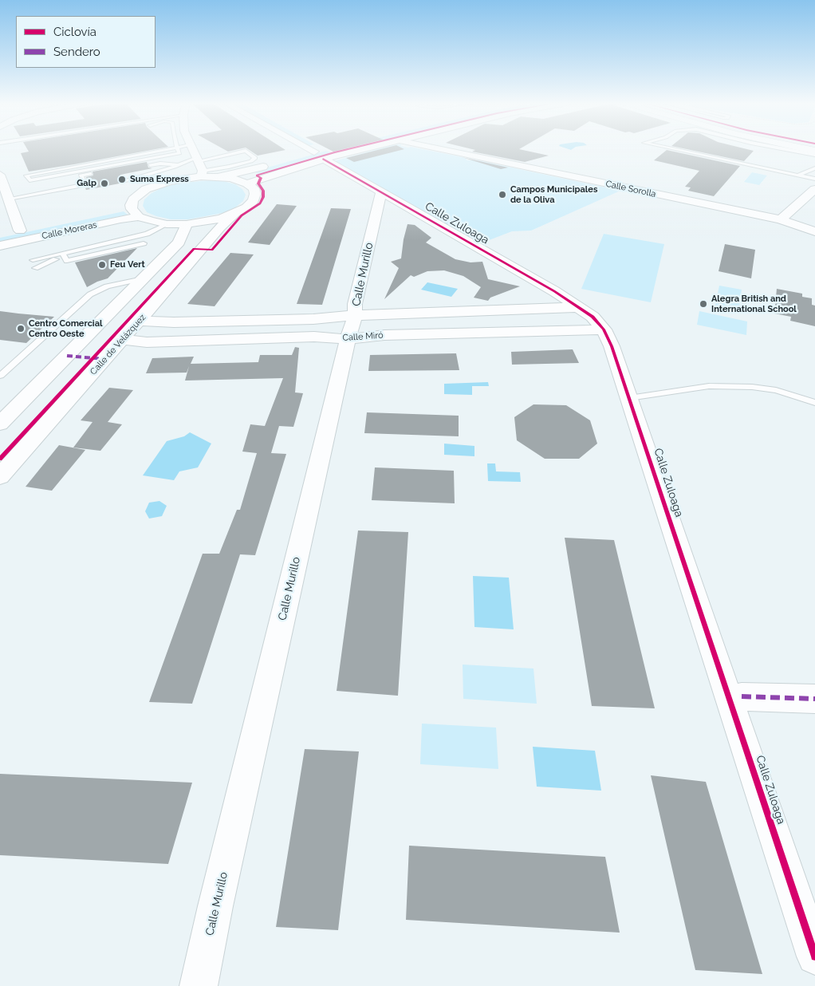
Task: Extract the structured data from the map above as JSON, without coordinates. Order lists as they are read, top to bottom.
{
  "streets": {
    "street": [
      "Calle Sorolla",
      "Calle Zuloaga",
      "Calle Moreras",
      "Calle Murillo",
      "Calle Miró",
      "Calle de Velázquez"
    ]
  },
  "crossings": [
    ["Calle Zuloaga", "Calle Murillo"],
    ["Calle Zuloaga", "Calle Miró"],
    ["Calle Murillo", "Calle Miró"],
    ["Calle Miró", "Calle de Velázquez"]
  ],
  "places": [
    "Suma Express",
    "Galp",
    "Campos Municipales de la Oliva",
    "Feu Vert",
    "Alegra British and International School",
    "Centro Comercial Centro Oeste"
  ],
  "legend": ["Ciclovía", "Sendero"]
}
